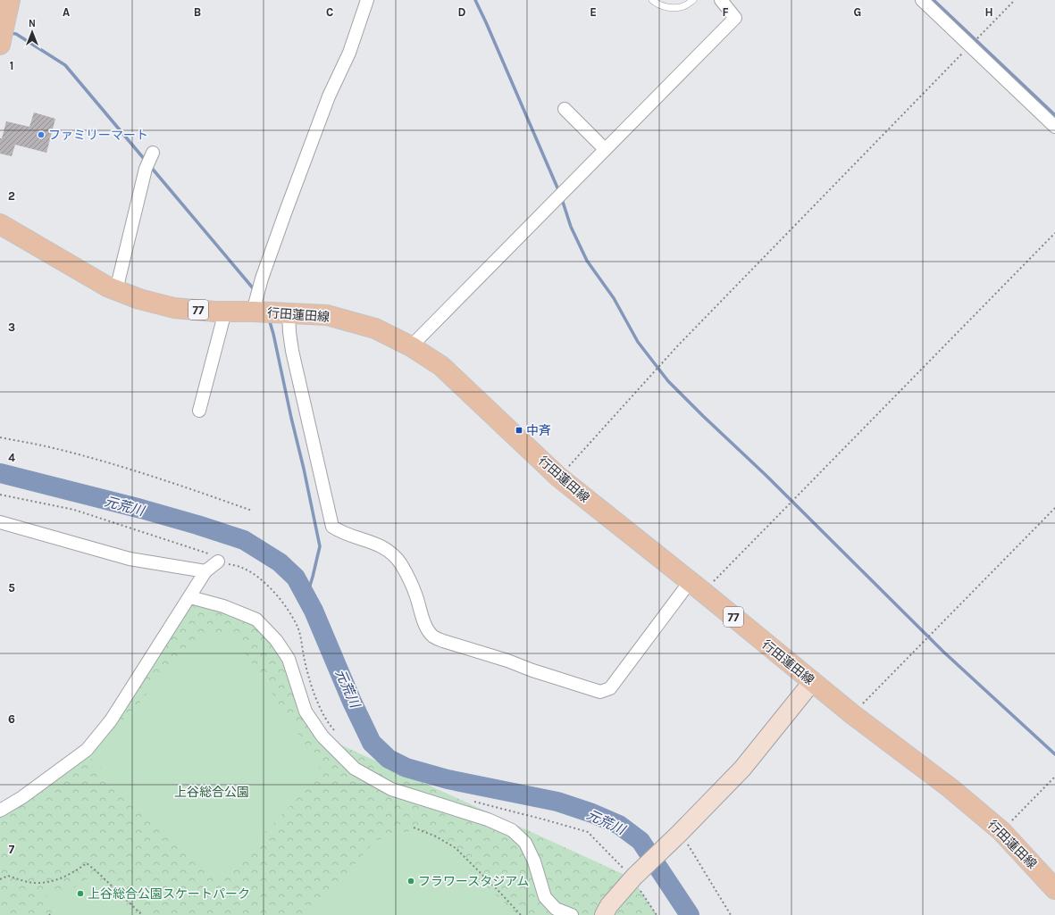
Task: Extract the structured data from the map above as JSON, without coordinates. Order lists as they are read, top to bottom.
{
  "streets": {
    "main road": ["77", "行田蓮田線"]
  },
  "water": ["元荒川"],
  "parks": ["上谷総合公園"],
  "places": {
    "other": ["ファミリーマート", "フラワースタジアム", "上谷総合公園スケートパーク"],
    "transit": ["中斉"]
  },
  "north": "top",
  "grid": {
    "columns": [
      "A",
      "B",
      "C",
      "D",
      "E",
      "F",
      "G",
      "H"
    ],
    "rows": [
      "1",
      "2",
      "3",
      "4",
      "5",
      "6",
      "7"
    ]
  }
}
